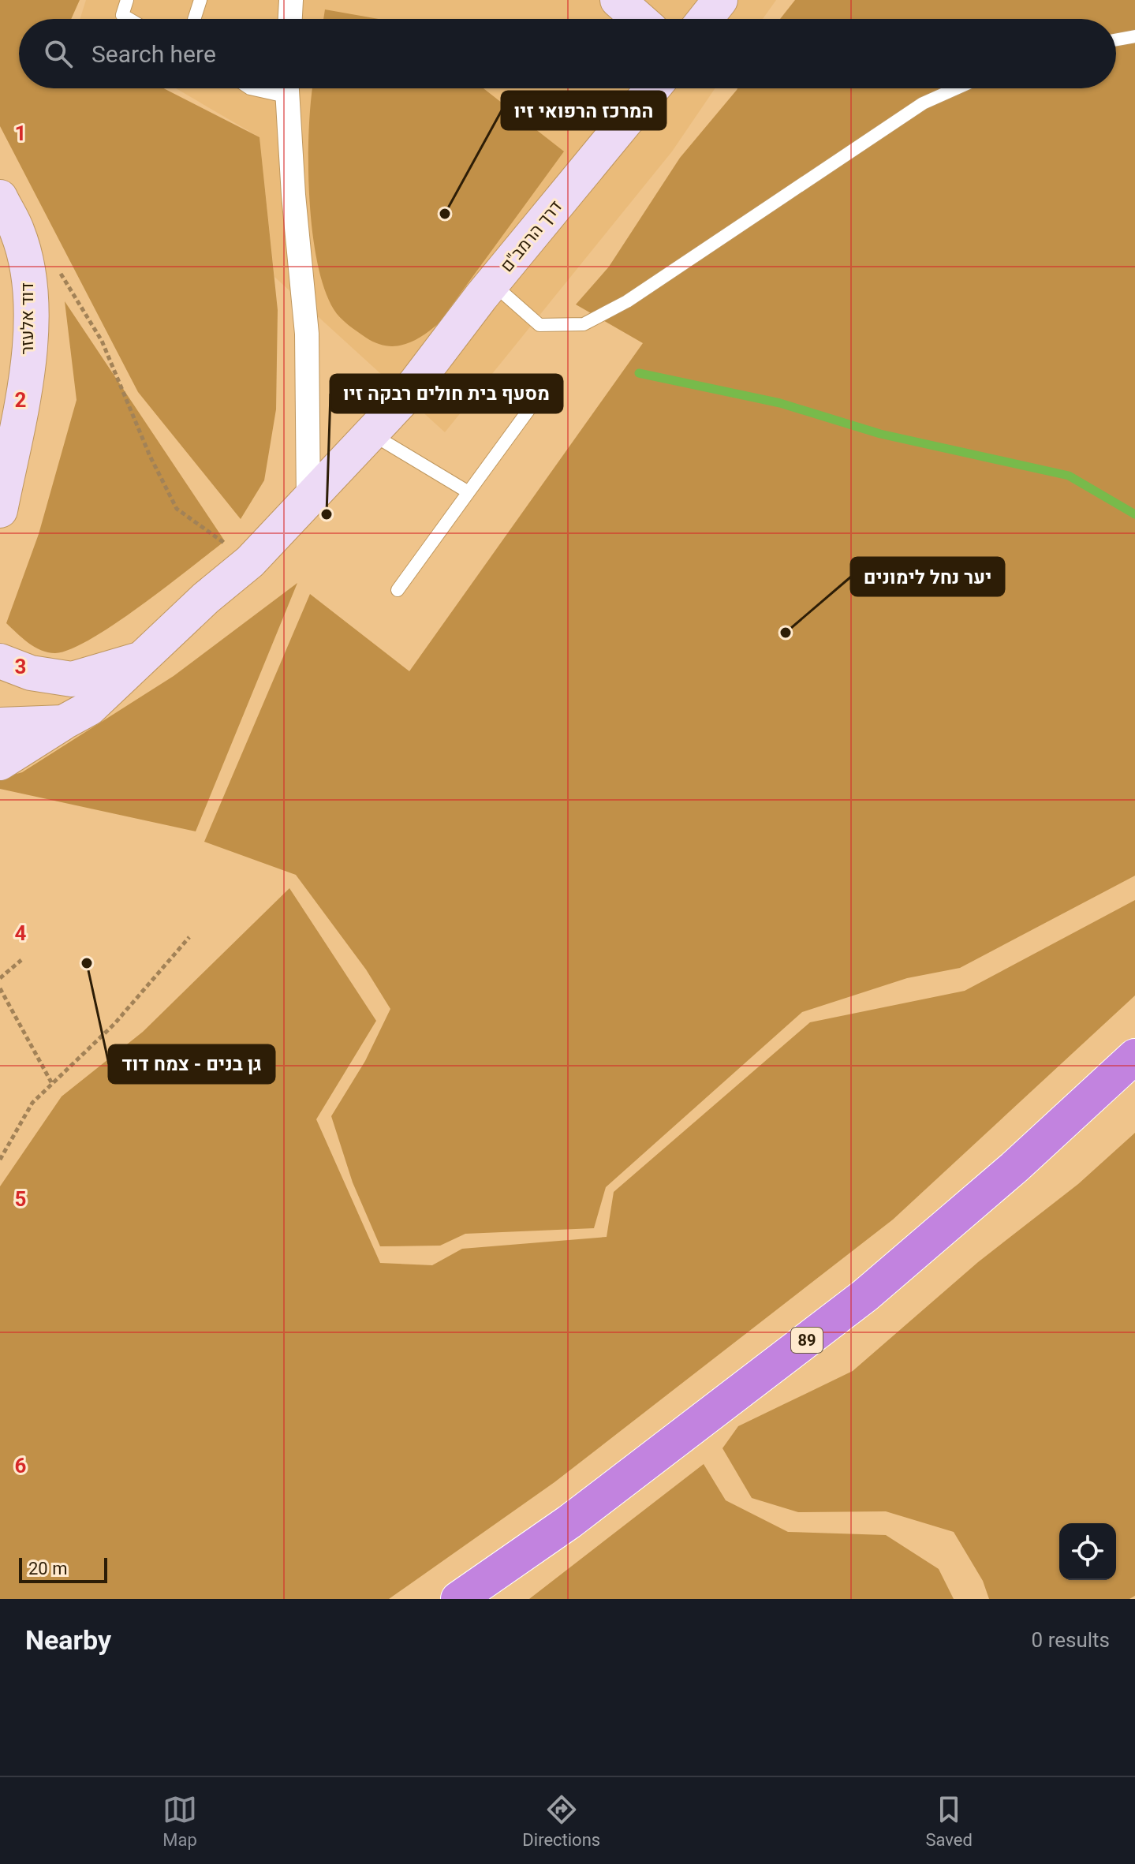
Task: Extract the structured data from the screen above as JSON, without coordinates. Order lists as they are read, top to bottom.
{
  "streets": {
    "highway": ["89"],
    "street": ["דרך הרמב\"ם", "דוד אלעזר"]
  },
  "places": [
    "המרכז הרפואי זיו",
    "מסעף בית חולים רבקה זיו",
    "יער נחל לימונים",
    "גן בנים - צמח דוד"
  ],
  "scale_bar": "20 m",
  "page": {
    "search": "Search here",
    "scale": "20 m",
    "heading": ["Nearby", "0 results"],
    "nav": ["Map", "Directions", "Saved"]
  },
  "grid": {
    "rows": [
      "1",
      "2",
      "3",
      "4",
      "5",
      "6"
    ]
  }
}
